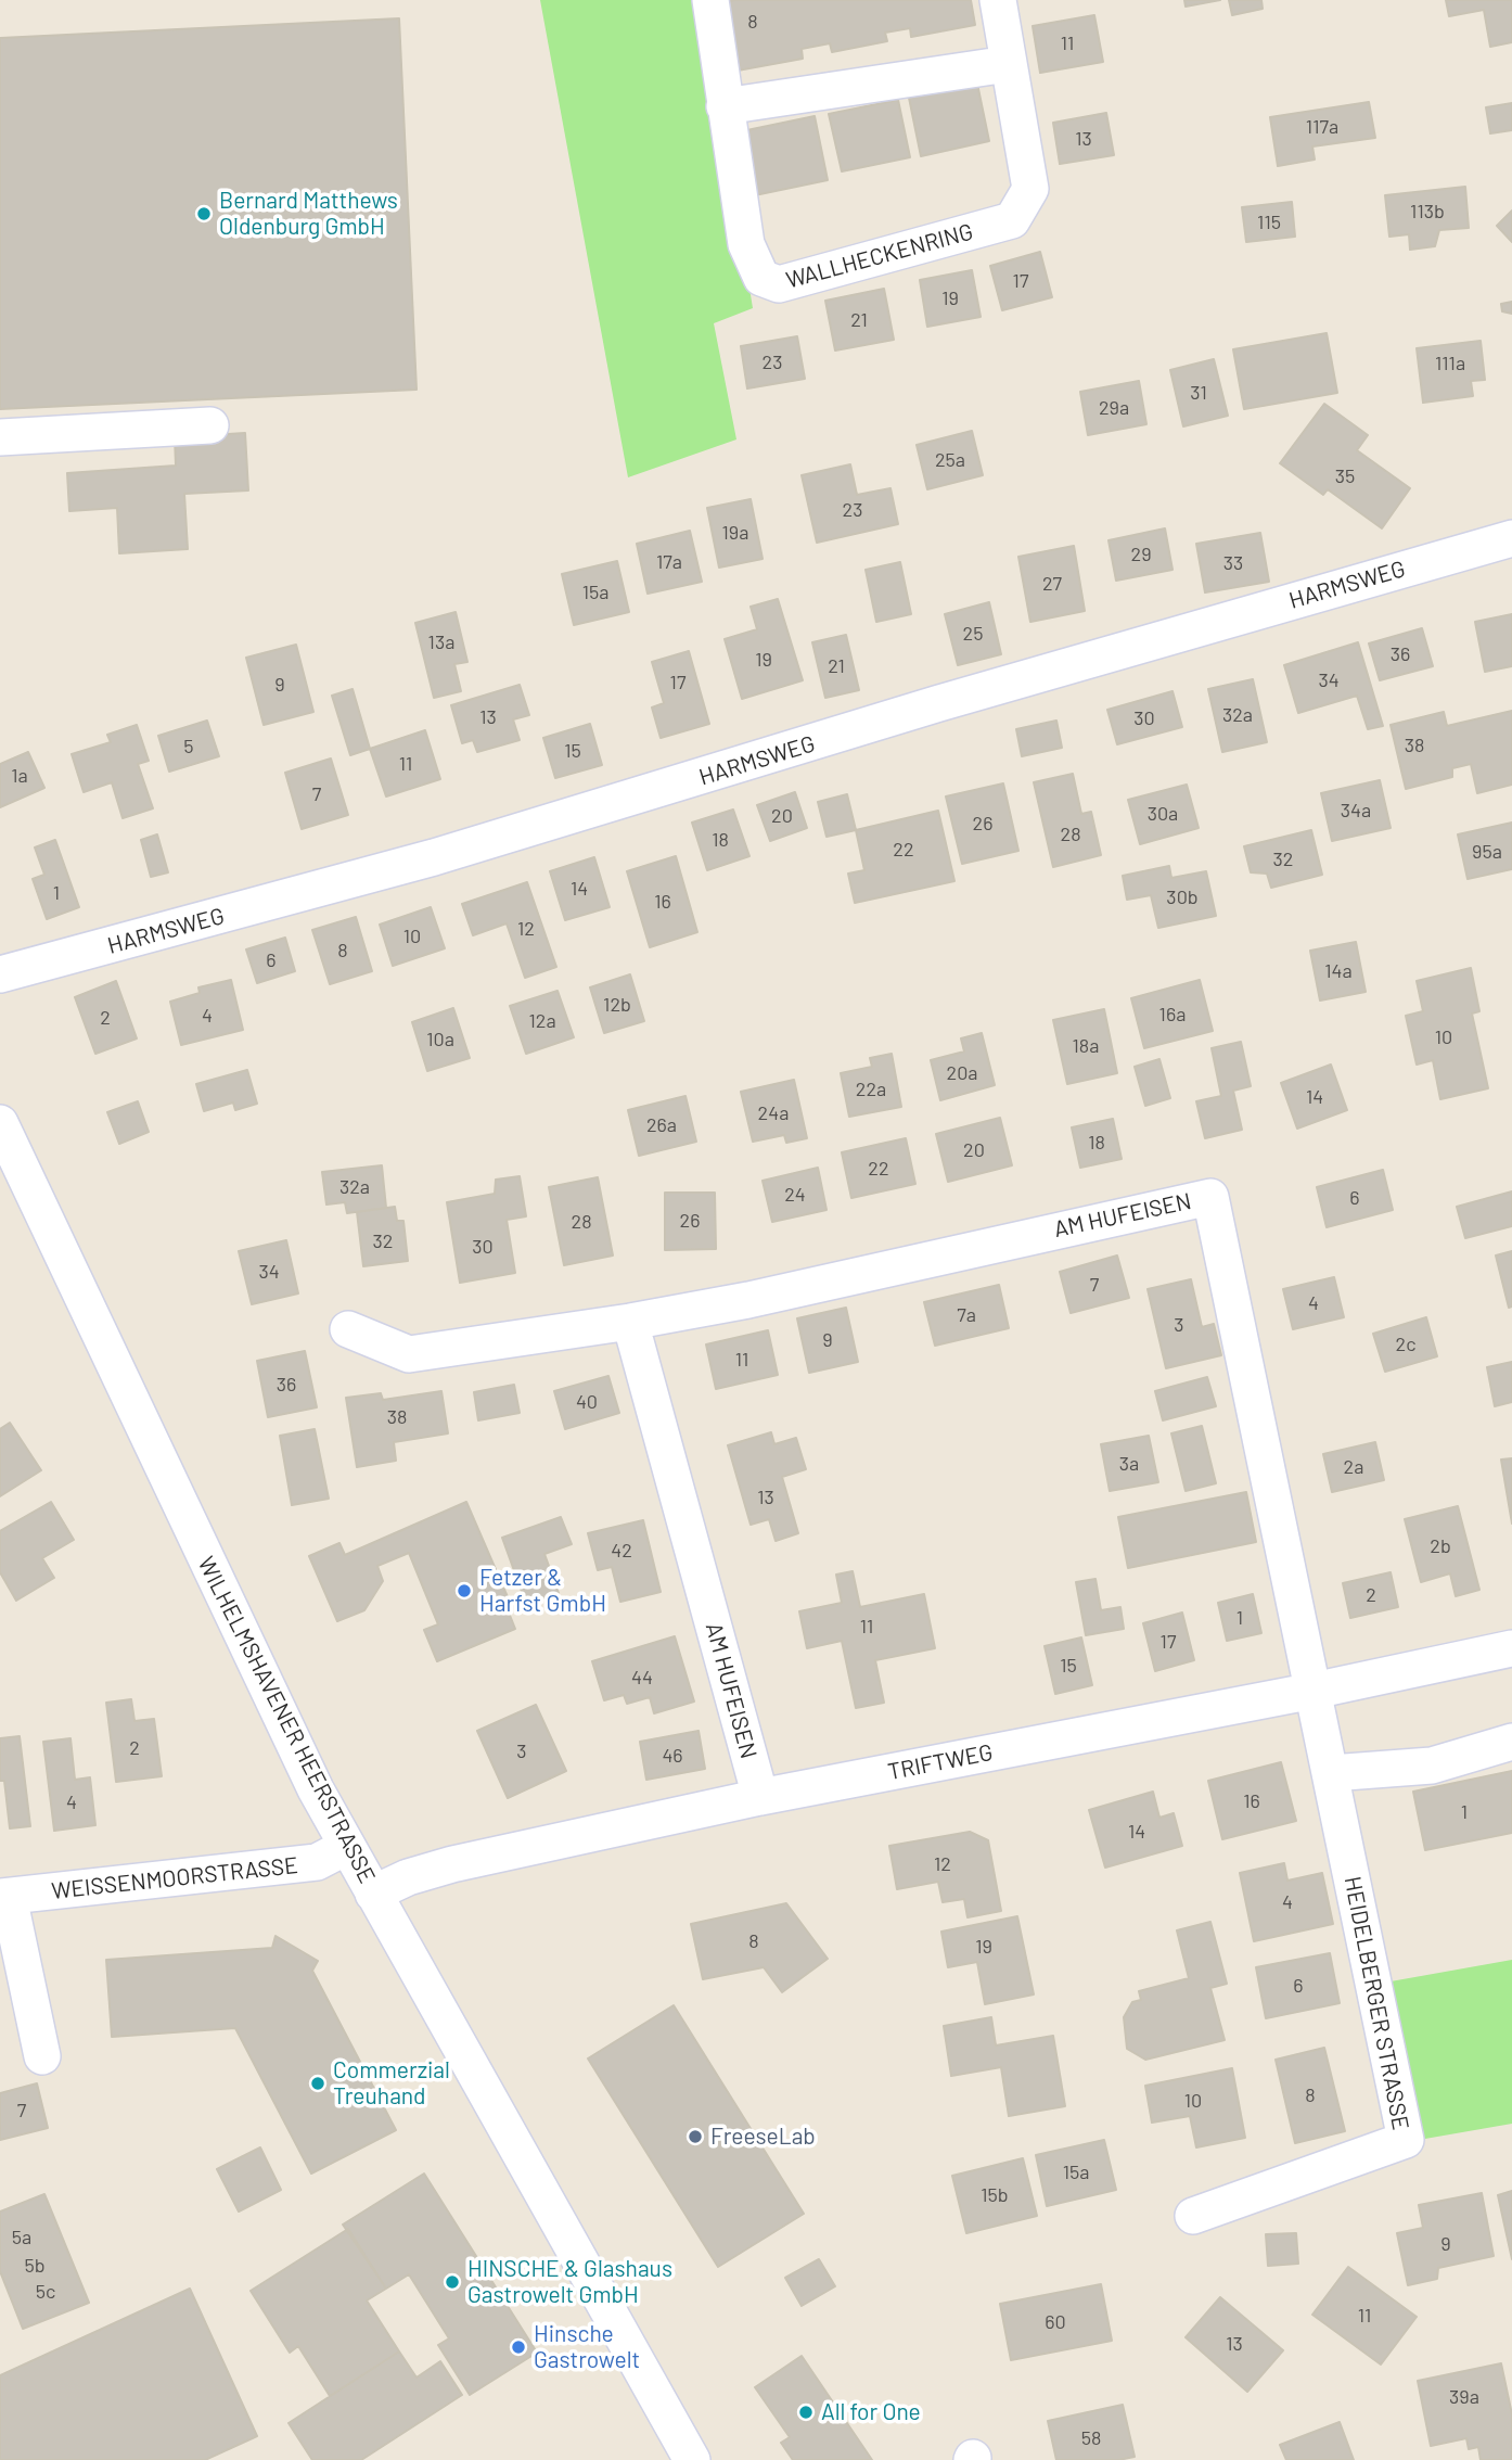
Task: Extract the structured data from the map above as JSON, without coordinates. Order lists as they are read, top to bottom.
{
  "streets": {
    "street": [
      "WALLHECKENRING",
      "HARMSWEG",
      "AM HUFEISEN",
      "WILHELMSHAVENER HEERSTRASSE",
      "TRIFTWEG",
      "WEISSENMOORSTRASSE",
      "HEIDELBERGER STRASSE"
    ]
  },
  "crossings": [
    ["AM HUFEISEN", "TRIFTWEG"],
    ["AM HUFEISEN", "HEIDELBERGER STRASSE"],
    ["WILHELMSHAVENER HEERSTRASSE", "TRIFTWEG"],
    ["WILHELMSHAVENER HEERSTRASSE", "WEISSENMOORSTRASSE"],
    ["TRIFTWEG", "HEIDELBERGER STRASSE"]
  ],
  "places": [
    "Bernard Matthews Oldenburg GmbH",
    "Fetzer & Harfst GmbH",
    "Commerzial Treuhand",
    "FreeseLab",
    "HINSCHE & Glashaus Gastrowelt GmbH",
    "Hinsche Gastrowelt",
    "All for One"
  ],
  "house_numbers": [
    "8",
    "11",
    "117a",
    "13",
    "113b",
    "115",
    "17",
    "19",
    "21",
    "23",
    "111a",
    "31",
    "29a",
    "25a",
    "35",
    "23",
    "19a",
    "29",
    "17a",
    "33",
    "27",
    "15a",
    "25",
    "13a",
    "36",
    "19",
    "21",
    "34",
    "17",
    "9",
    "32a",
    "13",
    "30",
    "38",
    "5",
    "15",
    "11",
    "1a",
    "7",
    "34a",
    "30a",
    "20",
    "26",
    "28",
    "18",
    "22",
    "95a",
    "32",
    "14",
    "1",
    "30b",
    "16",
    "12",
    "10",
    "8",
    "6",
    "14a",
    "12b",
    "16a",
    "4",
    "2",
    "12a",
    "10",
    "10a",
    "18a",
    "20a",
    "22a",
    "14",
    "24a",
    "26a",
    "18",
    "20",
    "22",
    "32a",
    "24",
    "6",
    "26",
    "28",
    "32",
    "30",
    "34",
    "7",
    "4",
    "7a",
    "3",
    "9",
    "2c",
    "11",
    "36",
    "40",
    "38",
    "3a",
    "2a",
    "13",
    "2b",
    "42",
    "2",
    "1",
    "11",
    "17",
    "15",
    "44",
    "2",
    "3",
    "46",
    "16",
    "4",
    "1",
    "14",
    "12",
    "4",
    "8",
    "19",
    "6",
    "8",
    "10",
    "7",
    "15a",
    "15b",
    "5a",
    "9",
    "5b",
    "5c",
    "11",
    "60",
    "13",
    "39a",
    "58"
  ]
}
